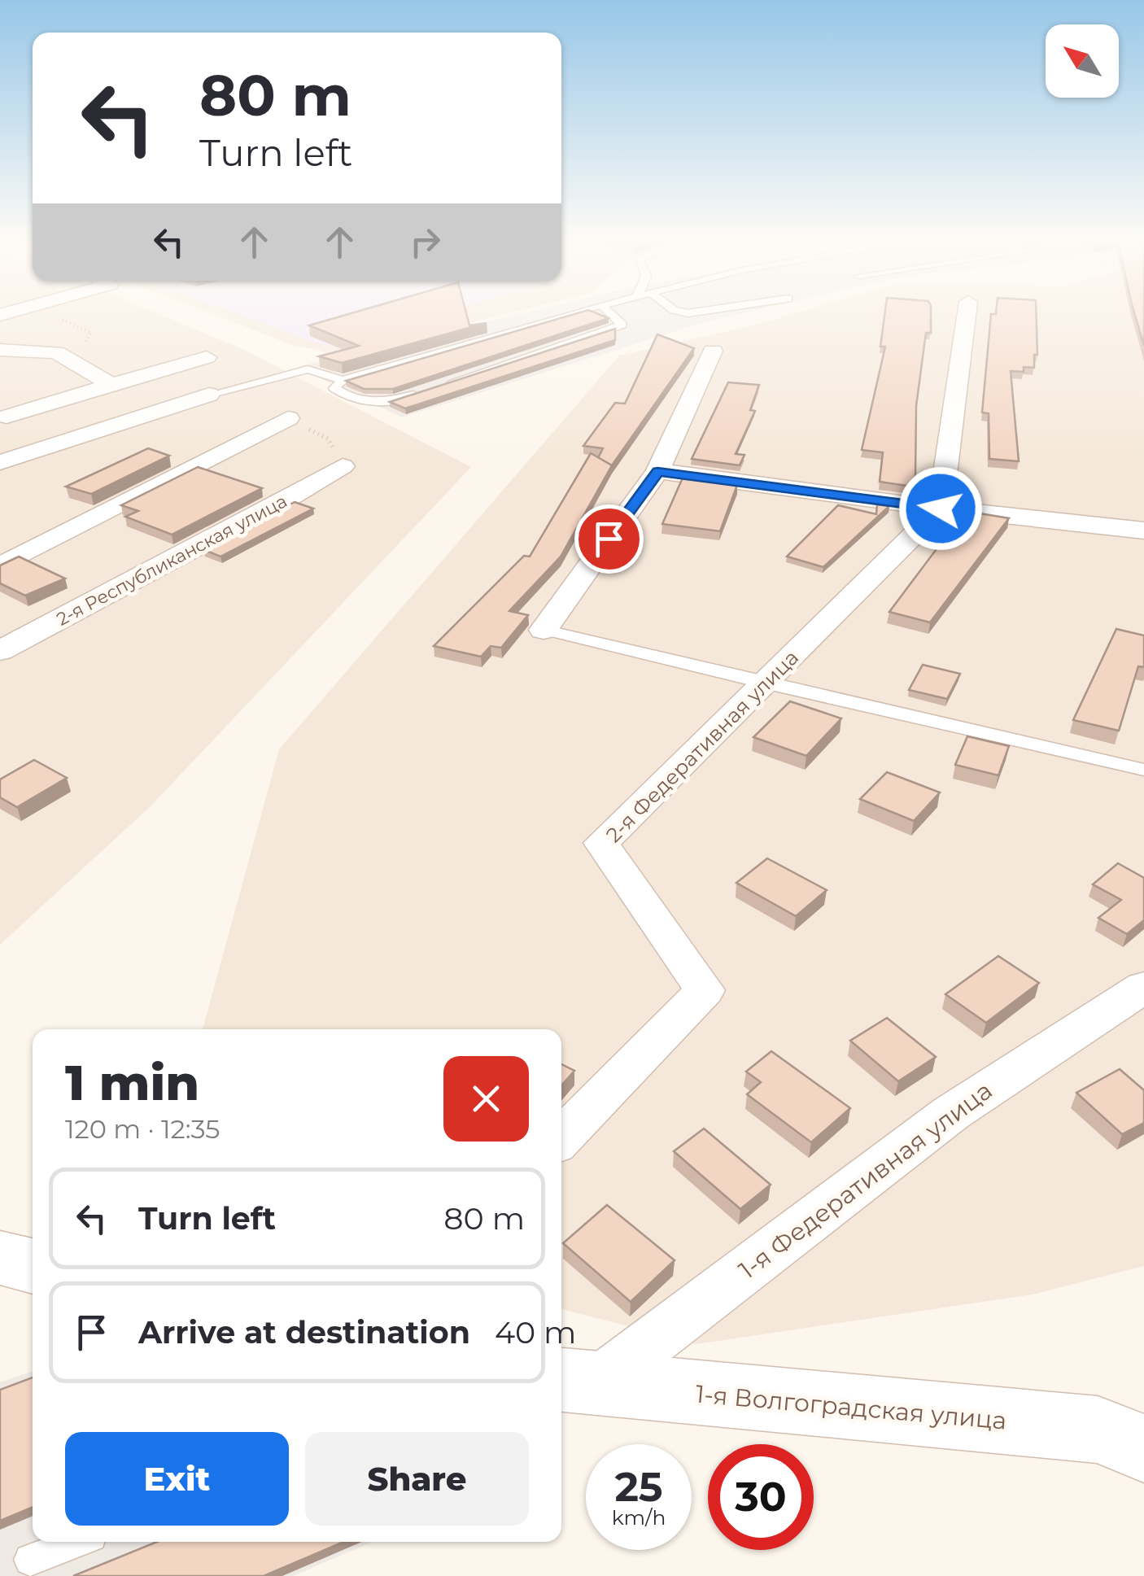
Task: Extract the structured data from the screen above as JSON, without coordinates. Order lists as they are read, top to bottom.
{
  "streets": {
    "street": [
      "2-я Республиканская улица",
      "2-я Федеративная улица",
      "1-я Федеративная улица",
      "1-я Волгоградская улица"
    ]
  },
  "crossings": [
    ["1-я Федеративная улица", "1-я Волгоградская улица"]
  ],
  "north": "top left",
  "page": {
    "turn": ["80 m", "Turn left"],
    "heading": ["1 min", "120 m · 12:35"],
    "list": [
      {
        "name": "Turn left",
        "value": "80 m"
      },
      {
        "name": "Arrive at destination",
        "value": "40 m"
      }
    ],
    "buttons": ["Exit", "Share"],
    "speed": "25 km/h",
    "limit": "30"
  }
}
